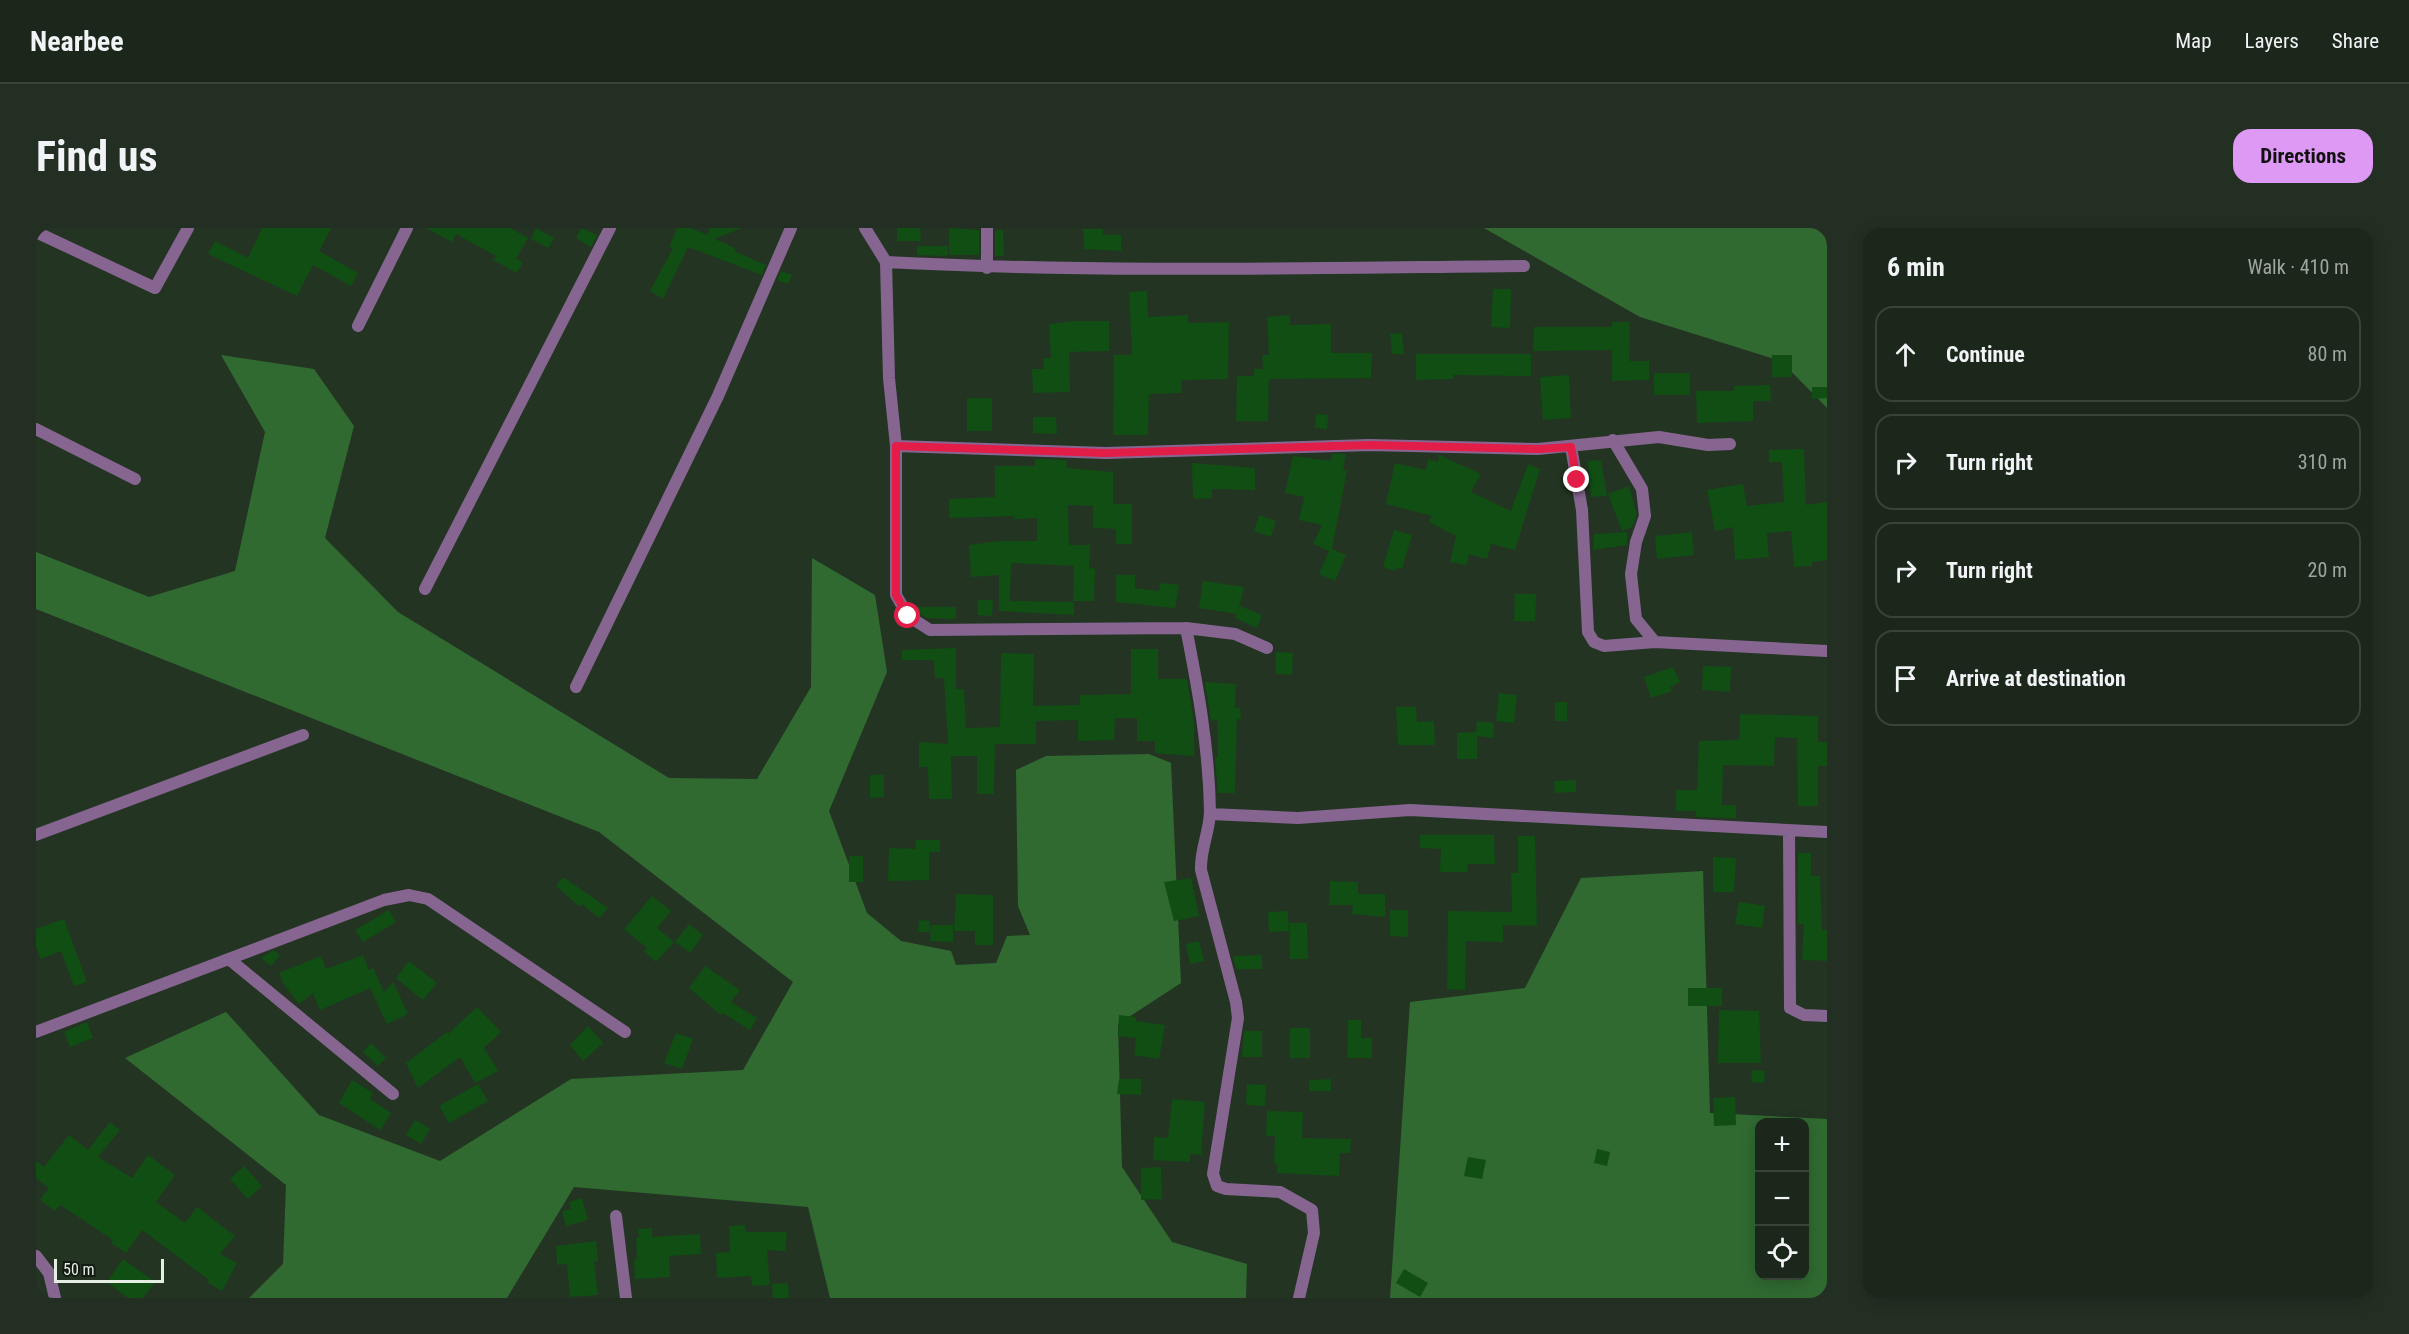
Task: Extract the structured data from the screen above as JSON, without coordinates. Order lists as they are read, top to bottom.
{
  "scale_bar": "50 m",
  "page": {
    "header": "Nearbee",
    "nav": ["Map", "Layers", "Share"],
    "buttons": "Directions",
    "title": "Find us",
    "heading": ["6 min", "Walk · 410 m"],
    "list": [
      ["Continue", "80 m"],
      ["Turn right", "310 m"],
      ["Turn right", "20 m"],
      "Arrive at destination"
    ],
    "map_buttons": ["+", "−"],
    "scale": "50 m"
  }
}
